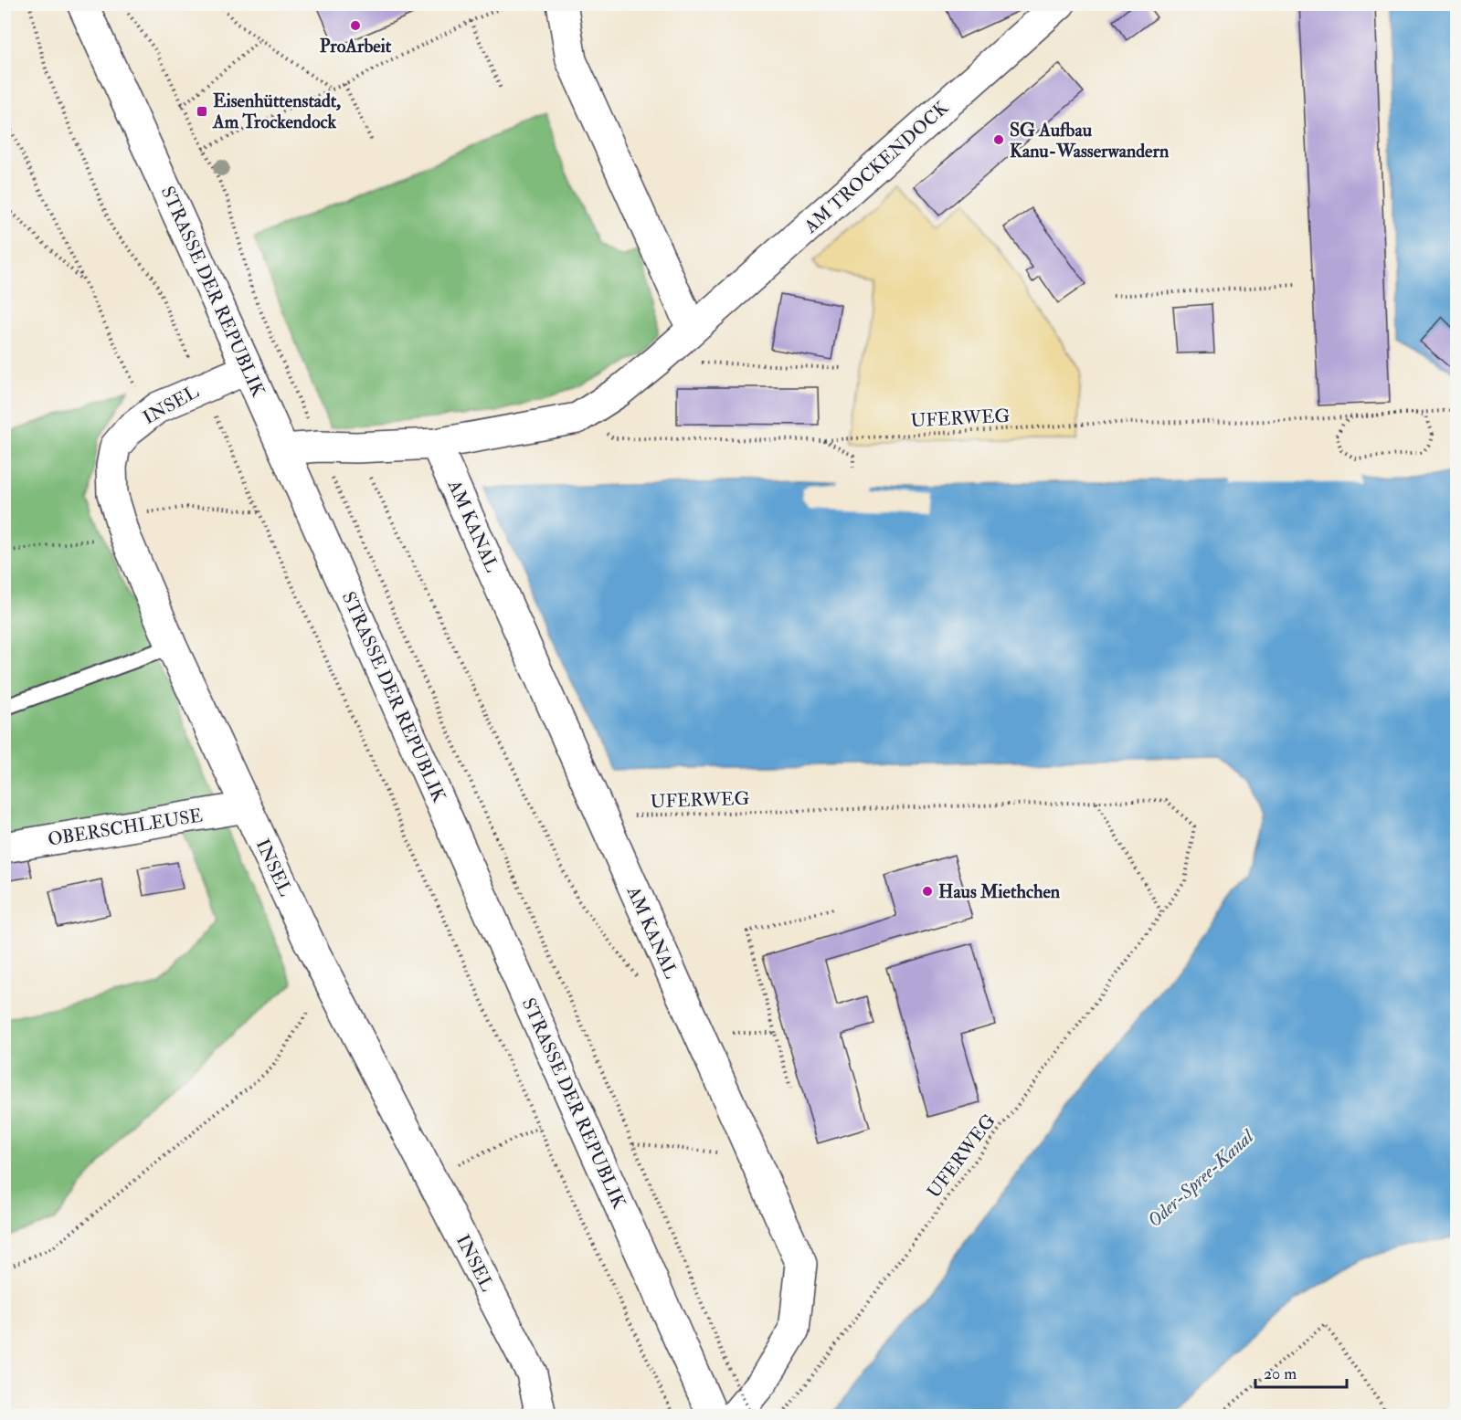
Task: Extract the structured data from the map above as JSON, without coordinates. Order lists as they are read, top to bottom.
{
  "streets": {
    "street": [
      "AM TROCKENDOCK",
      "STRASSE DER REPUBLIK",
      "INSEL",
      "AM KANAL",
      "OBERSCHLEUSE"
    ],
    "path": ["UFERWEG"]
  },
  "crossings": [
    ["AM TROCKENDOCK", "STRASSE DER REPUBLIK"],
    ["AM TROCKENDOCK", "UFERWEG"],
    ["AM TROCKENDOCK", "AM KANAL"],
    ["STRASSE DER REPUBLIK", "INSEL"],
    ["INSEL", "OBERSCHLEUSE"],
    ["UFERWEG", "AM KANAL"]
  ],
  "water": ["Oder-Spree-Kanal"],
  "places": {
    "other": ["ProArbeit", "SG Aufbau Kanu-Wasserwandern", "Haus Miethchen"],
    "transit": ["Eisenhüttenstadt, Am Trockendock"]
  },
  "scale_bar": "20 m"
}
